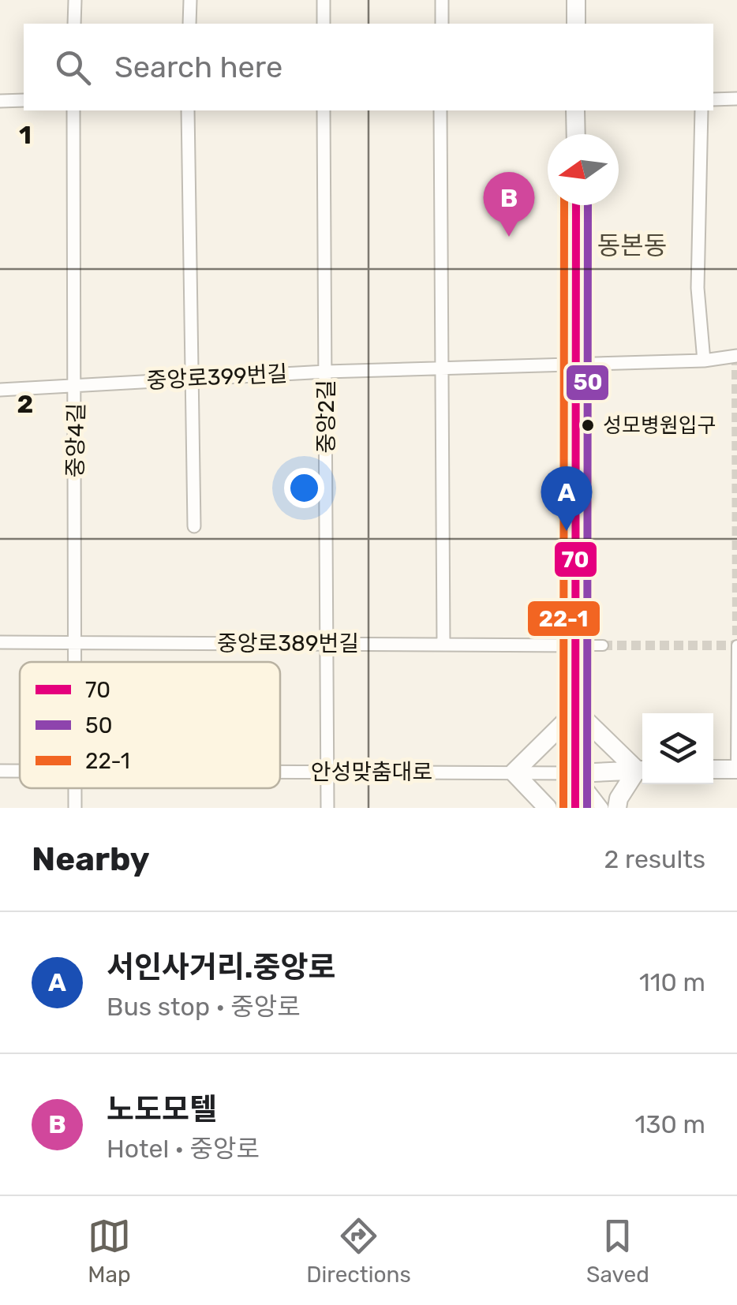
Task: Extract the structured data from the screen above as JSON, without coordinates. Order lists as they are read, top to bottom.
{
  "streets": {
    "main road": ["안성맞춤대로"],
    "street": [
      "중앙로399번길",
      "중앙2길",
      "중앙4길",
      "중앙로389번길"
    ]
  },
  "crossings": [
    ["중앙로399번길", "중앙2길"],
    ["중앙로399번길", "중앙4길"],
    ["중앙2길", "중앙로389번길"],
    ["중앙2길", "안성맞춤대로"],
    ["중앙4길", "중앙로389번길"]
  ],
  "districts": ["동본동"],
  "places": ["성모병원입구"],
  "lines": ["transit line 70", "transit line 50", "transit line 22-1"],
  "legend": ["70", "50", "22-1"],
  "north": "left",
  "page": {
    "search": "Search here",
    "pins": ["B", "A"],
    "heading": ["Nearby", "2 results"],
    "list": [
      {
        "mark": "A",
        "name": "서인사거리.중앙로",
        "note": "Bus stop · 중앙로",
        "value": "110 m"
      },
      {
        "mark": "B",
        "name": "노도모텔",
        "note": "Hotel · 중앙로",
        "value": "130 m"
      }
    ],
    "nav": ["Map", "Directions", "Saved"]
  },
  "grid": {
    "rows": ["1", "2"]
  }
}
